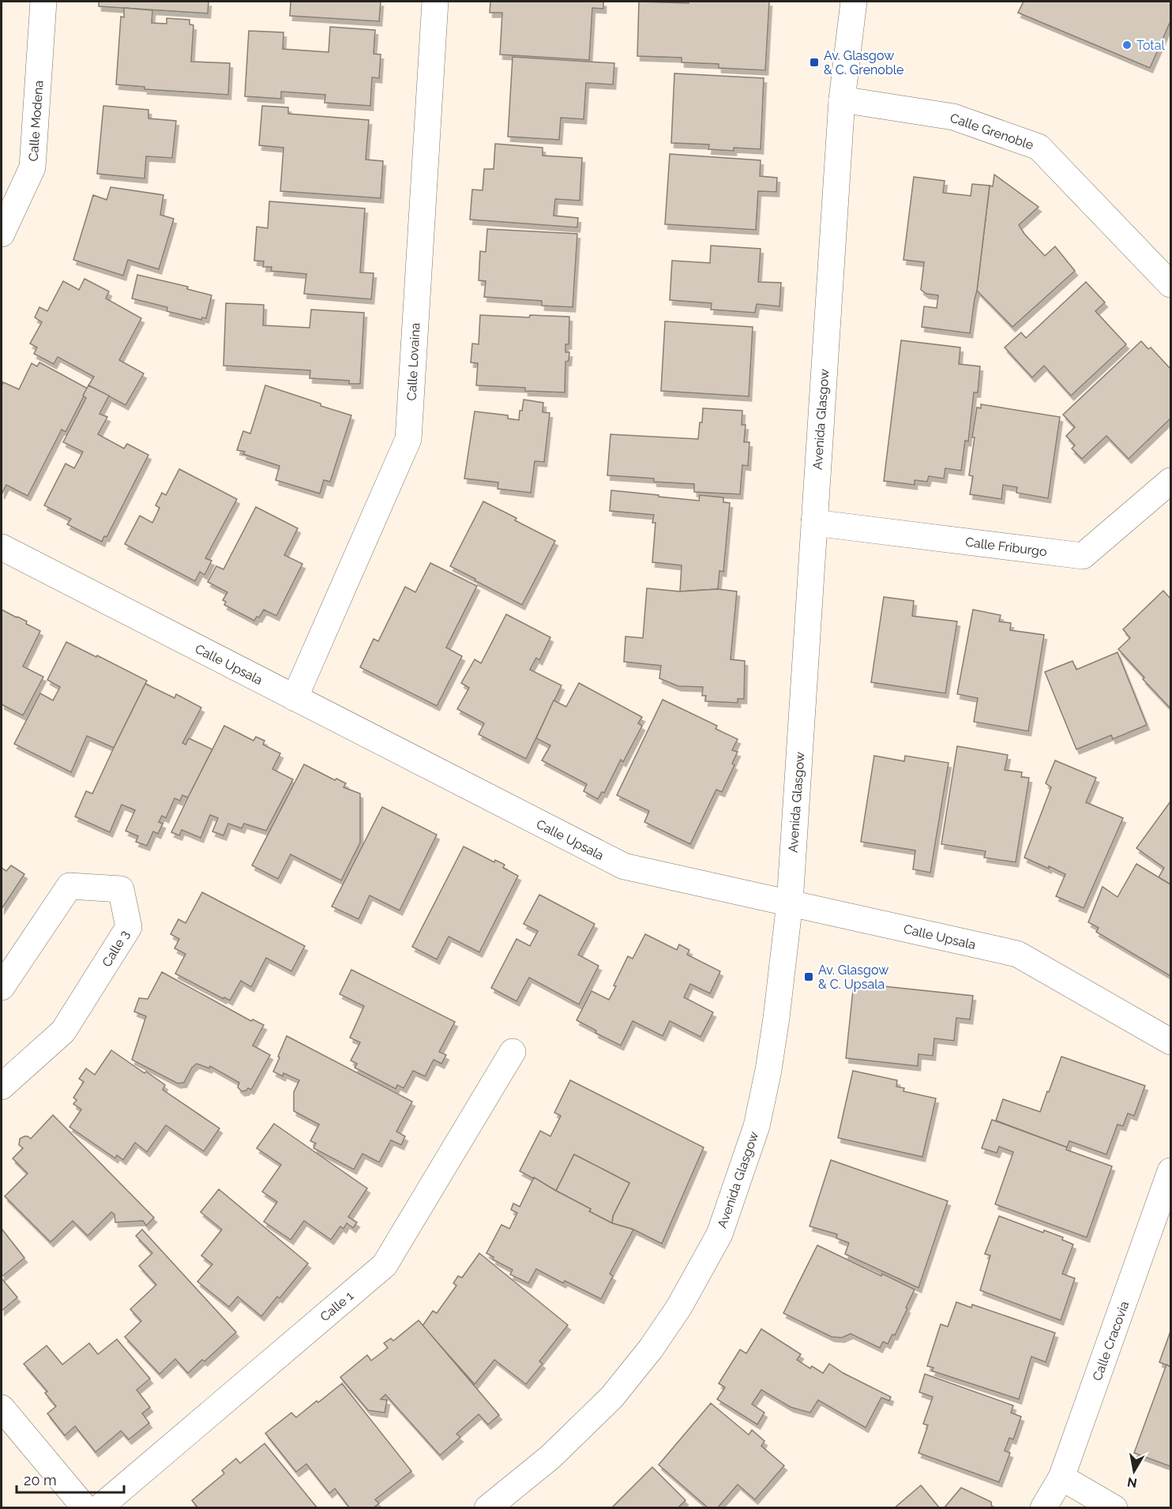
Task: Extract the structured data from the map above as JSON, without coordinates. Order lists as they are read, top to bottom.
{
  "streets": {
    "street": [
      "Calle Modena",
      "Calle Grenoble",
      "Calle Lovaina",
      "Avenida Glasgow",
      "Calle Friburgo",
      "Calle Upsala",
      "Calle 3",
      "Calle 1",
      "Calle Cracovia"
    ]
  },
  "crossings": [
    ["Calle Grenoble", "Avenida Glasgow"],
    ["Calle Lovaina", "Calle Upsala"],
    ["Avenida Glasgow", "Calle Friburgo"],
    ["Avenida Glasgow", "Calle Upsala"]
  ],
  "places": {
    "other": ["Total"],
    "transit": ["Av. Glasgow & C. Grenoble", "Av. Glasgow & C. Upsala"]
  },
  "scale_bar": "20 m",
  "north": "bottom"
}
